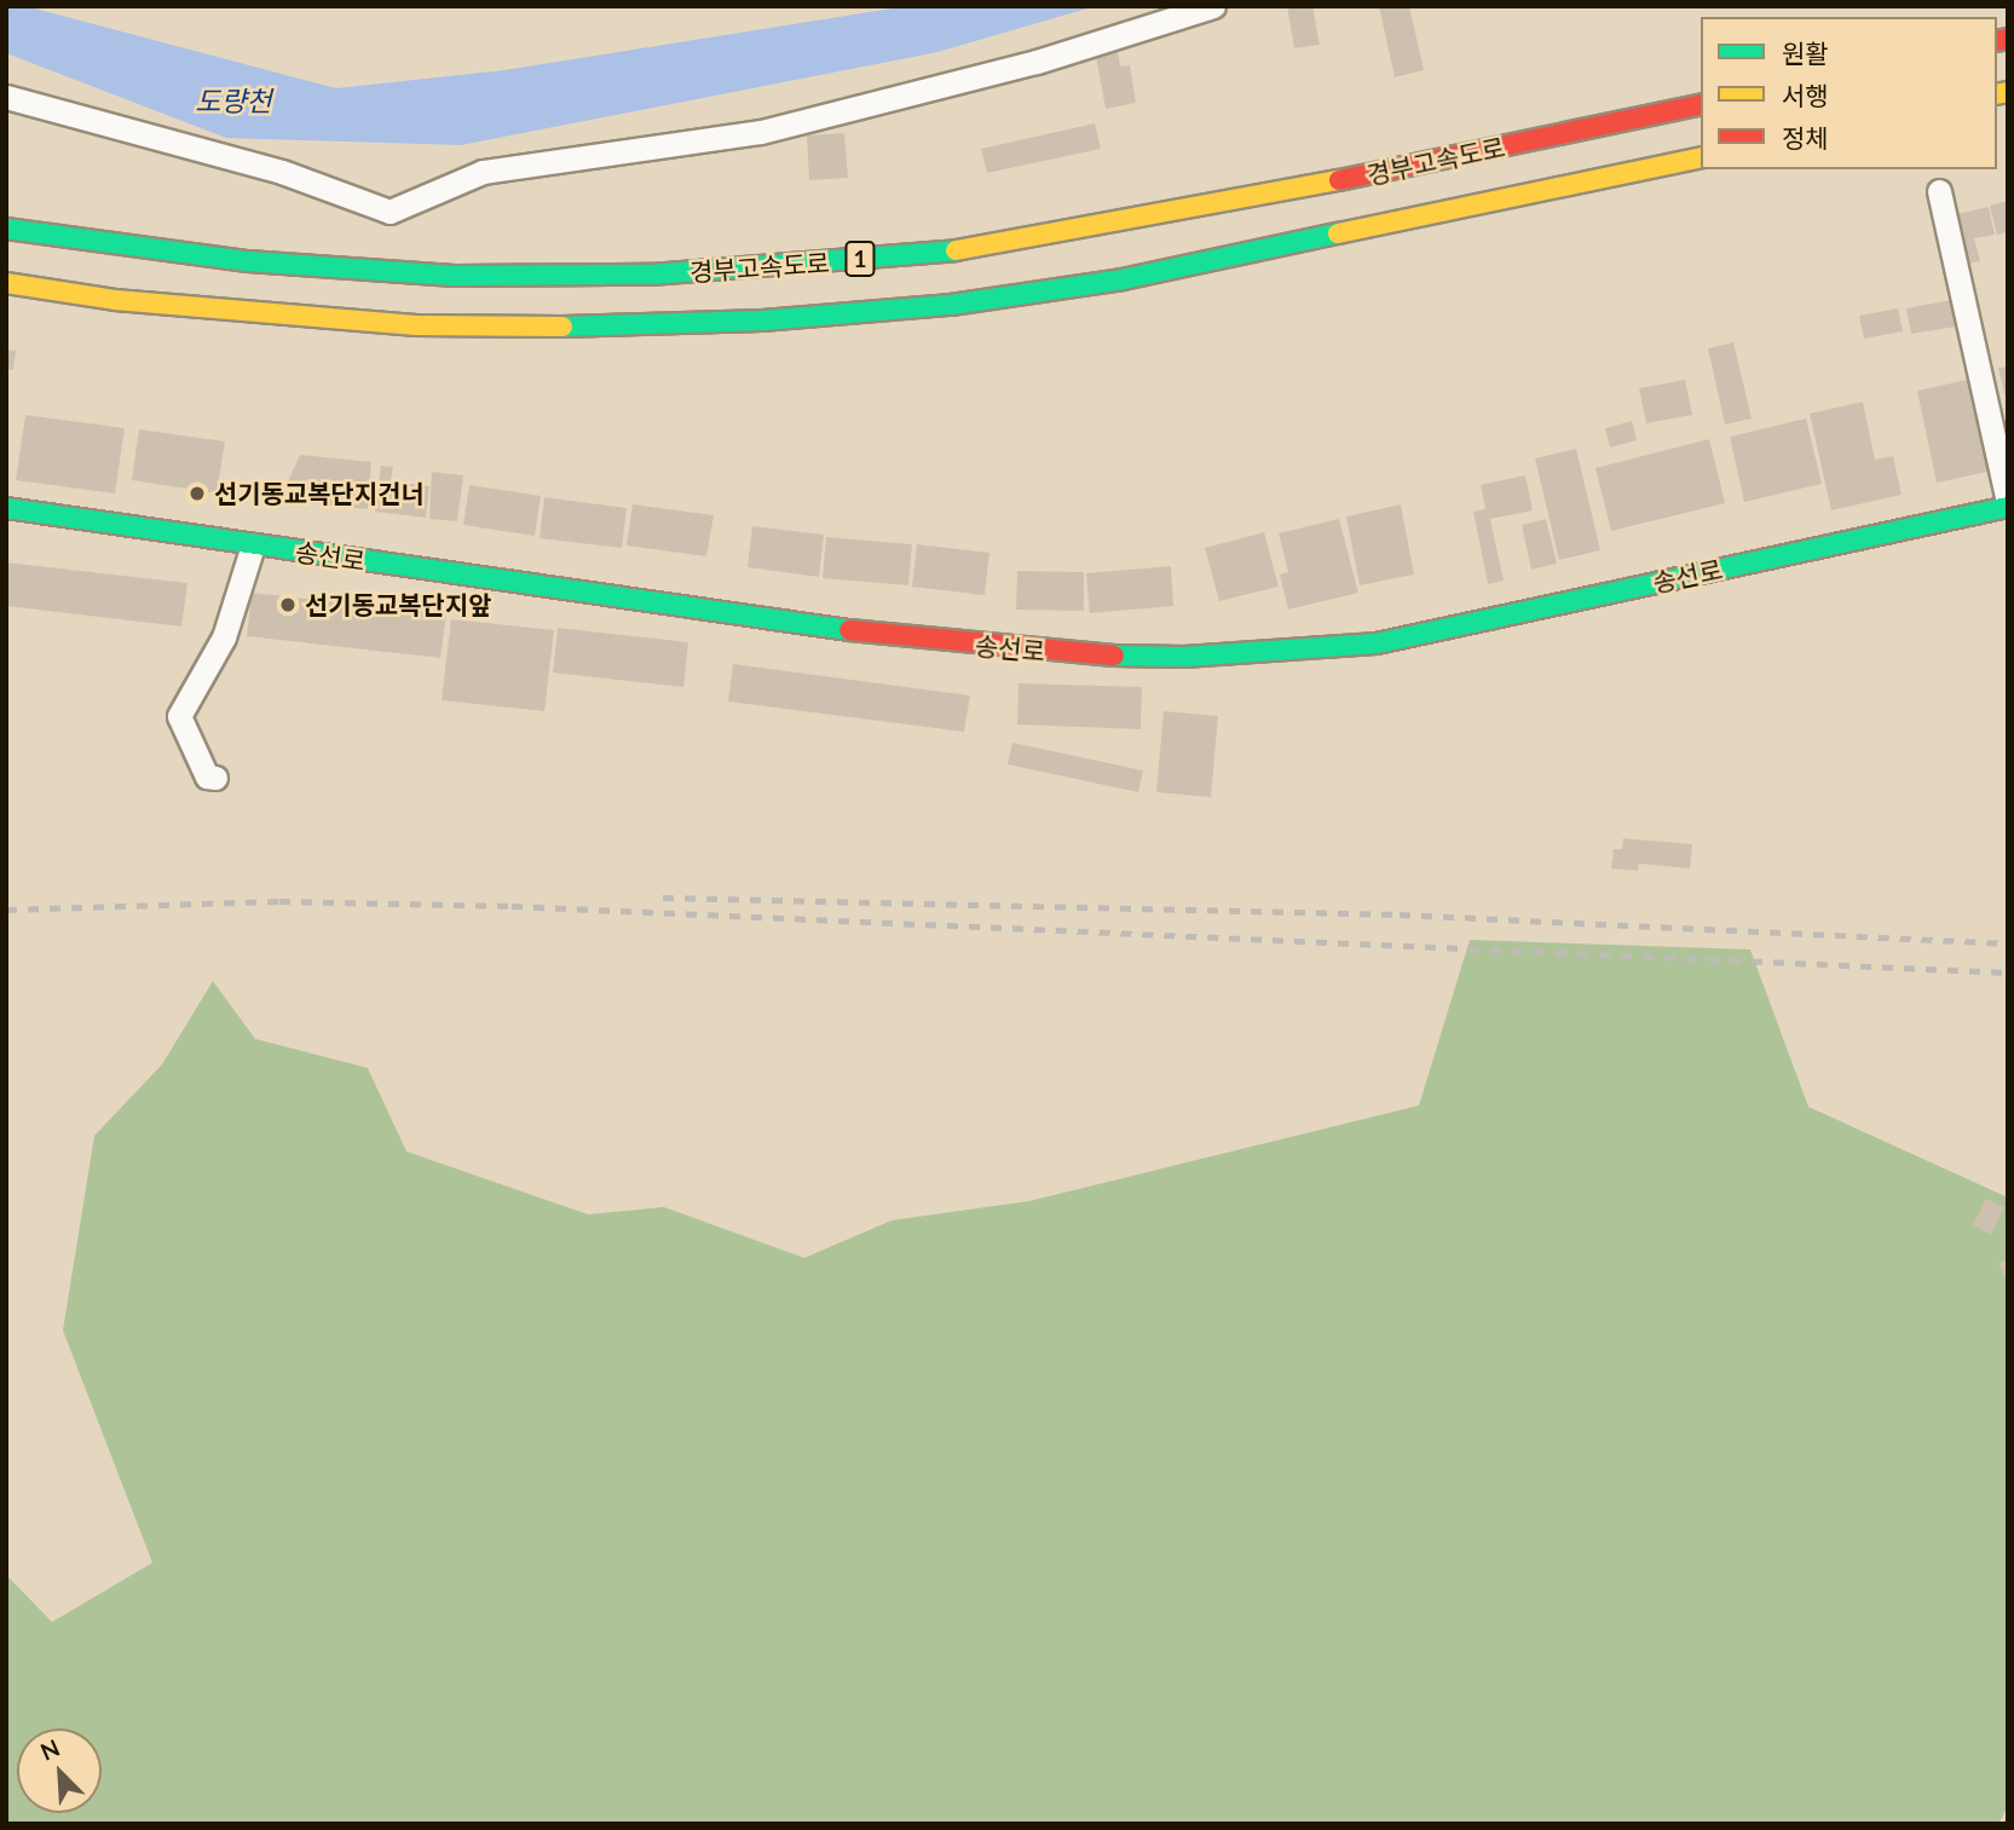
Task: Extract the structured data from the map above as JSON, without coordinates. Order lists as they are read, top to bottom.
{
  "streets": {
    "main road": ["경부고속도로", "1", "송선로"]
  },
  "water": ["도량천"],
  "places": ["선기동교복단지건너", "선기동교복단지앞"],
  "legend": ["원활", "서행", "정체"],
  "north": "top left"
}
